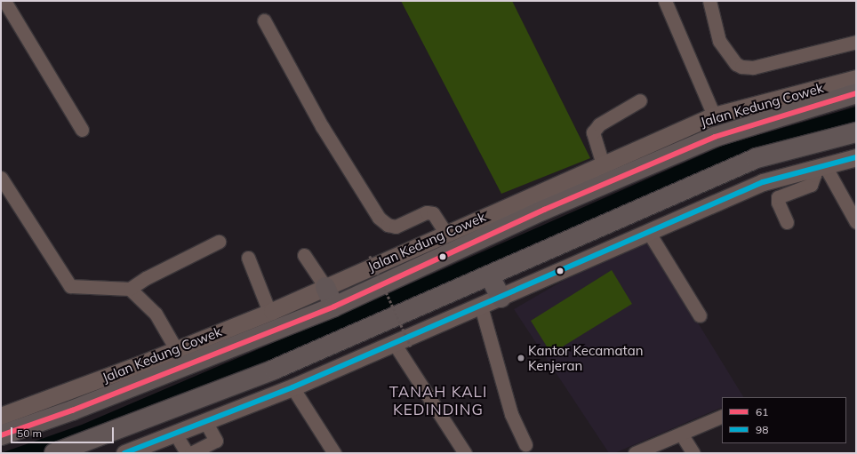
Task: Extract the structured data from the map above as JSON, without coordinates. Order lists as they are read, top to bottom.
{
  "streets": {
    "highway": ["Jalan Kedung Cowek"]
  },
  "districts": ["TANAH KALI KEDINDING"],
  "places": ["Kantor Kecamatan Kenjeran"],
  "lines": ["transit line 61", "transit line 98"],
  "legend": ["61", "98"],
  "scale_bar": "50 m"
}
